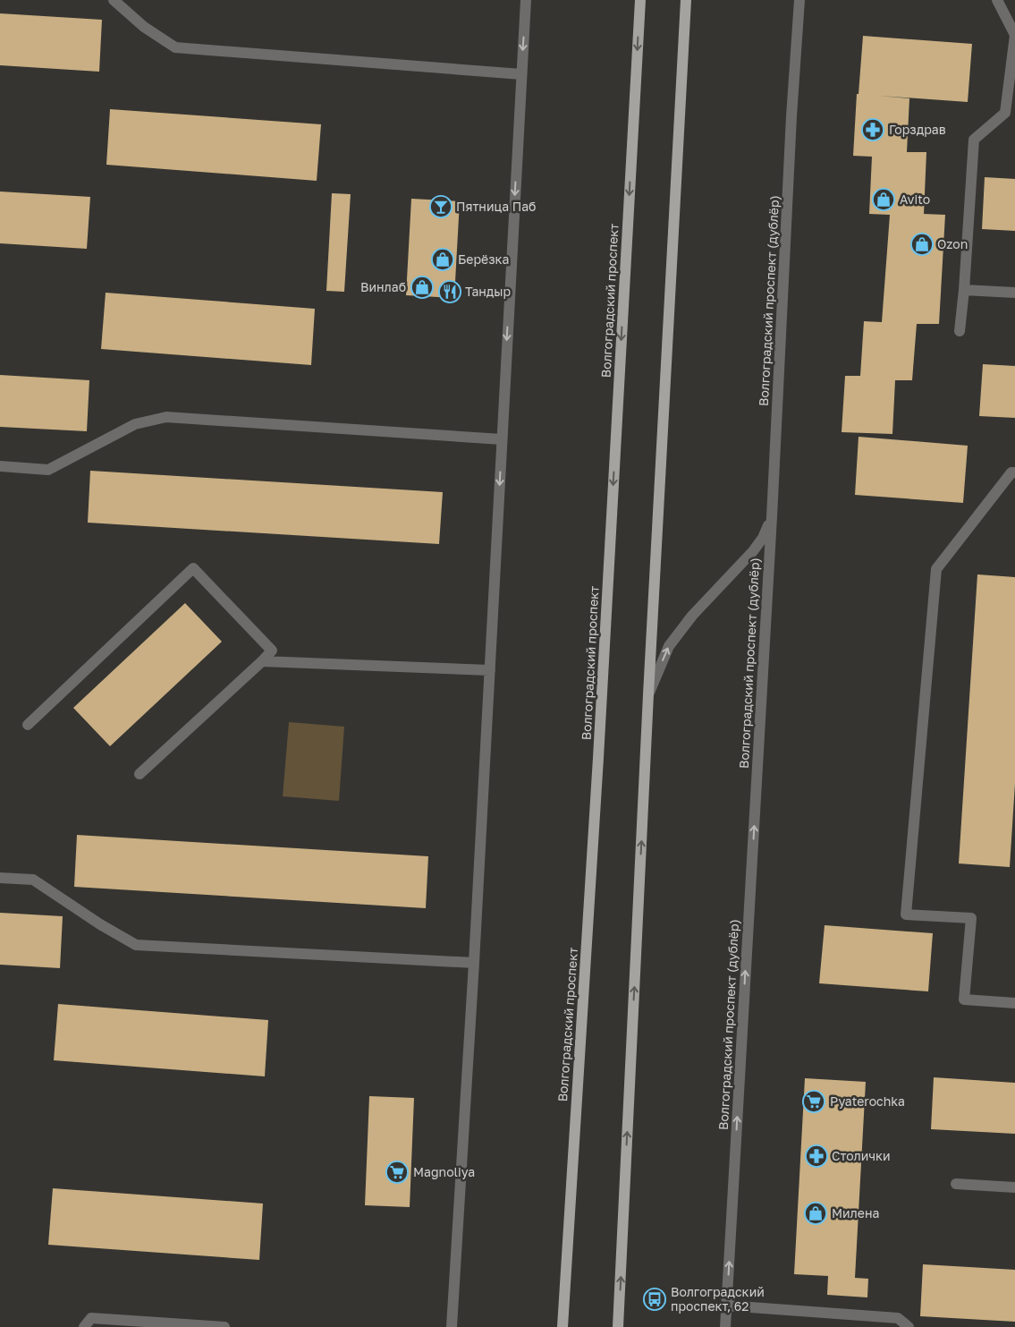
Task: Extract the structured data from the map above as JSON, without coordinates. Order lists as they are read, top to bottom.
{
  "streets": {
    "main road": ["Волгоградский проспект"],
    "street": ["Волгоградский проспект (дублёр)"]
  },
  "one_way": ["Волгоградский проспект (дублёр)"],
  "places": {
    "pharmacy": ["Горздрав", "Столички"],
    "shop": [
      "Avito",
      "Ozon",
      "Берёзка",
      "Винлаб",
      "Милена"
    ],
    "bar": ["Пятница Паб"],
    "restaurant": ["Тандыр"],
    "supermarket": ["Pyaterochka", "Magnoliya"],
    "bus stop": ["Волгоградский проспект, 62"]
  }
}
